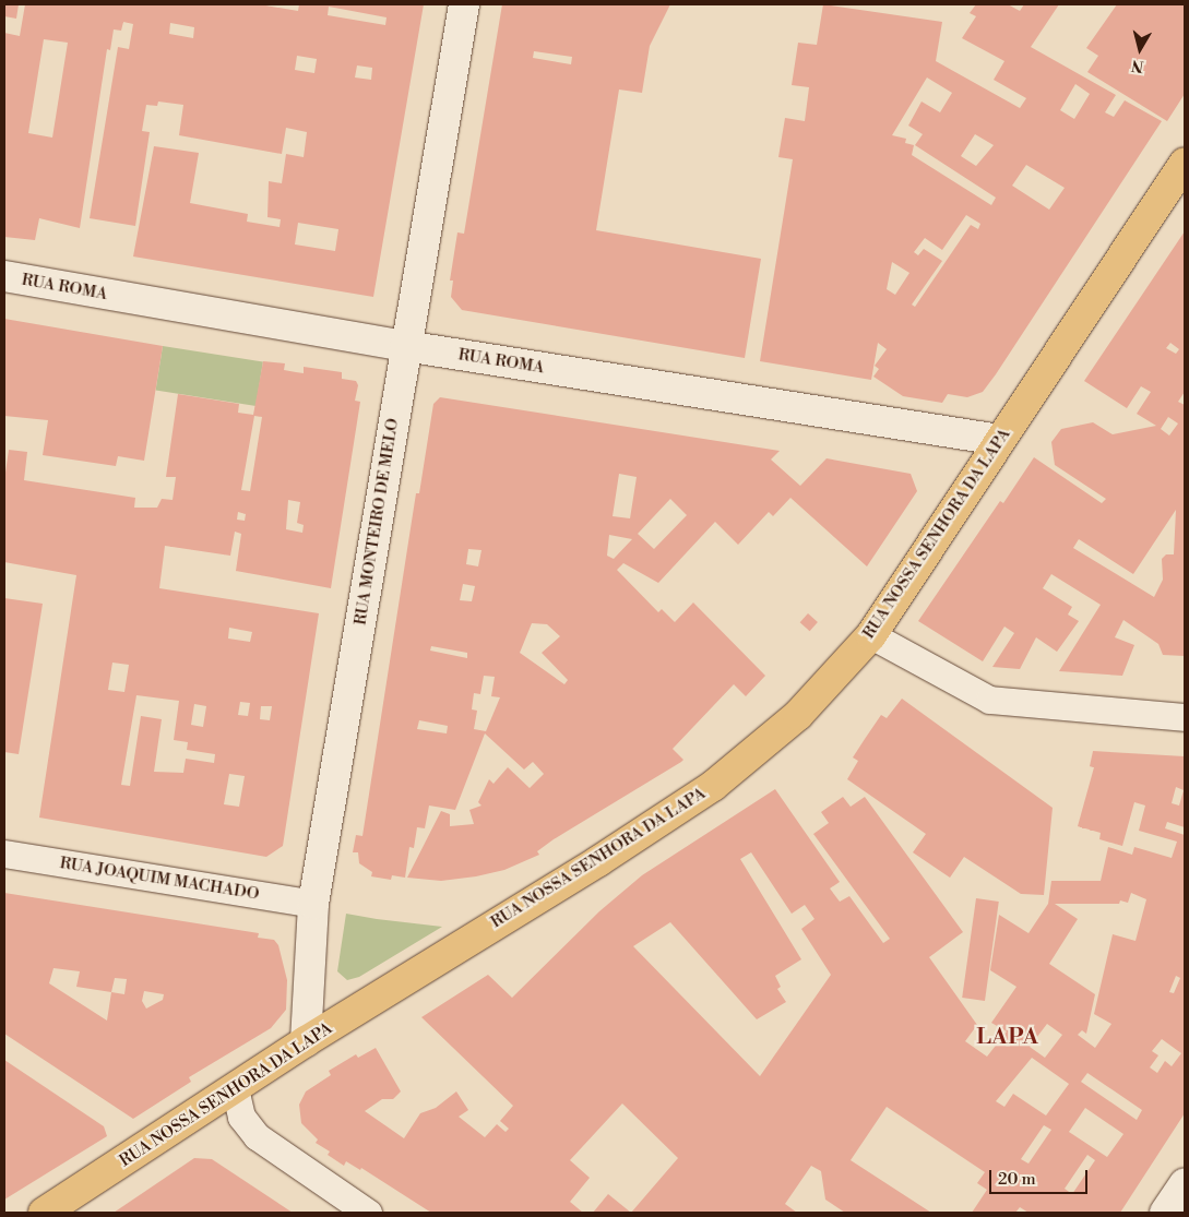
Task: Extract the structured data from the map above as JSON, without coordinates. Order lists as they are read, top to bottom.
{
  "streets": {
    "main road": ["RUA NOSSA SENHORA DA LAPA"],
    "street": ["RUA ROMA", "RUA MONTEIRO DE MELO", "RUA JOAQUIM MACHADO"]
  },
  "crossings": [
    ["RUA ROMA", "RUA MONTEIRO DE MELO"],
    ["RUA ROMA", "RUA NOSSA SENHORA DA LAPA"],
    ["RUA MONTEIRO DE MELO", "RUA NOSSA SENHORA DA LAPA"],
    ["RUA MONTEIRO DE MELO", "RUA JOAQUIM MACHADO"]
  ],
  "districts": ["LAPA"],
  "scale_bar": "20 m",
  "north": "bottom"
}
